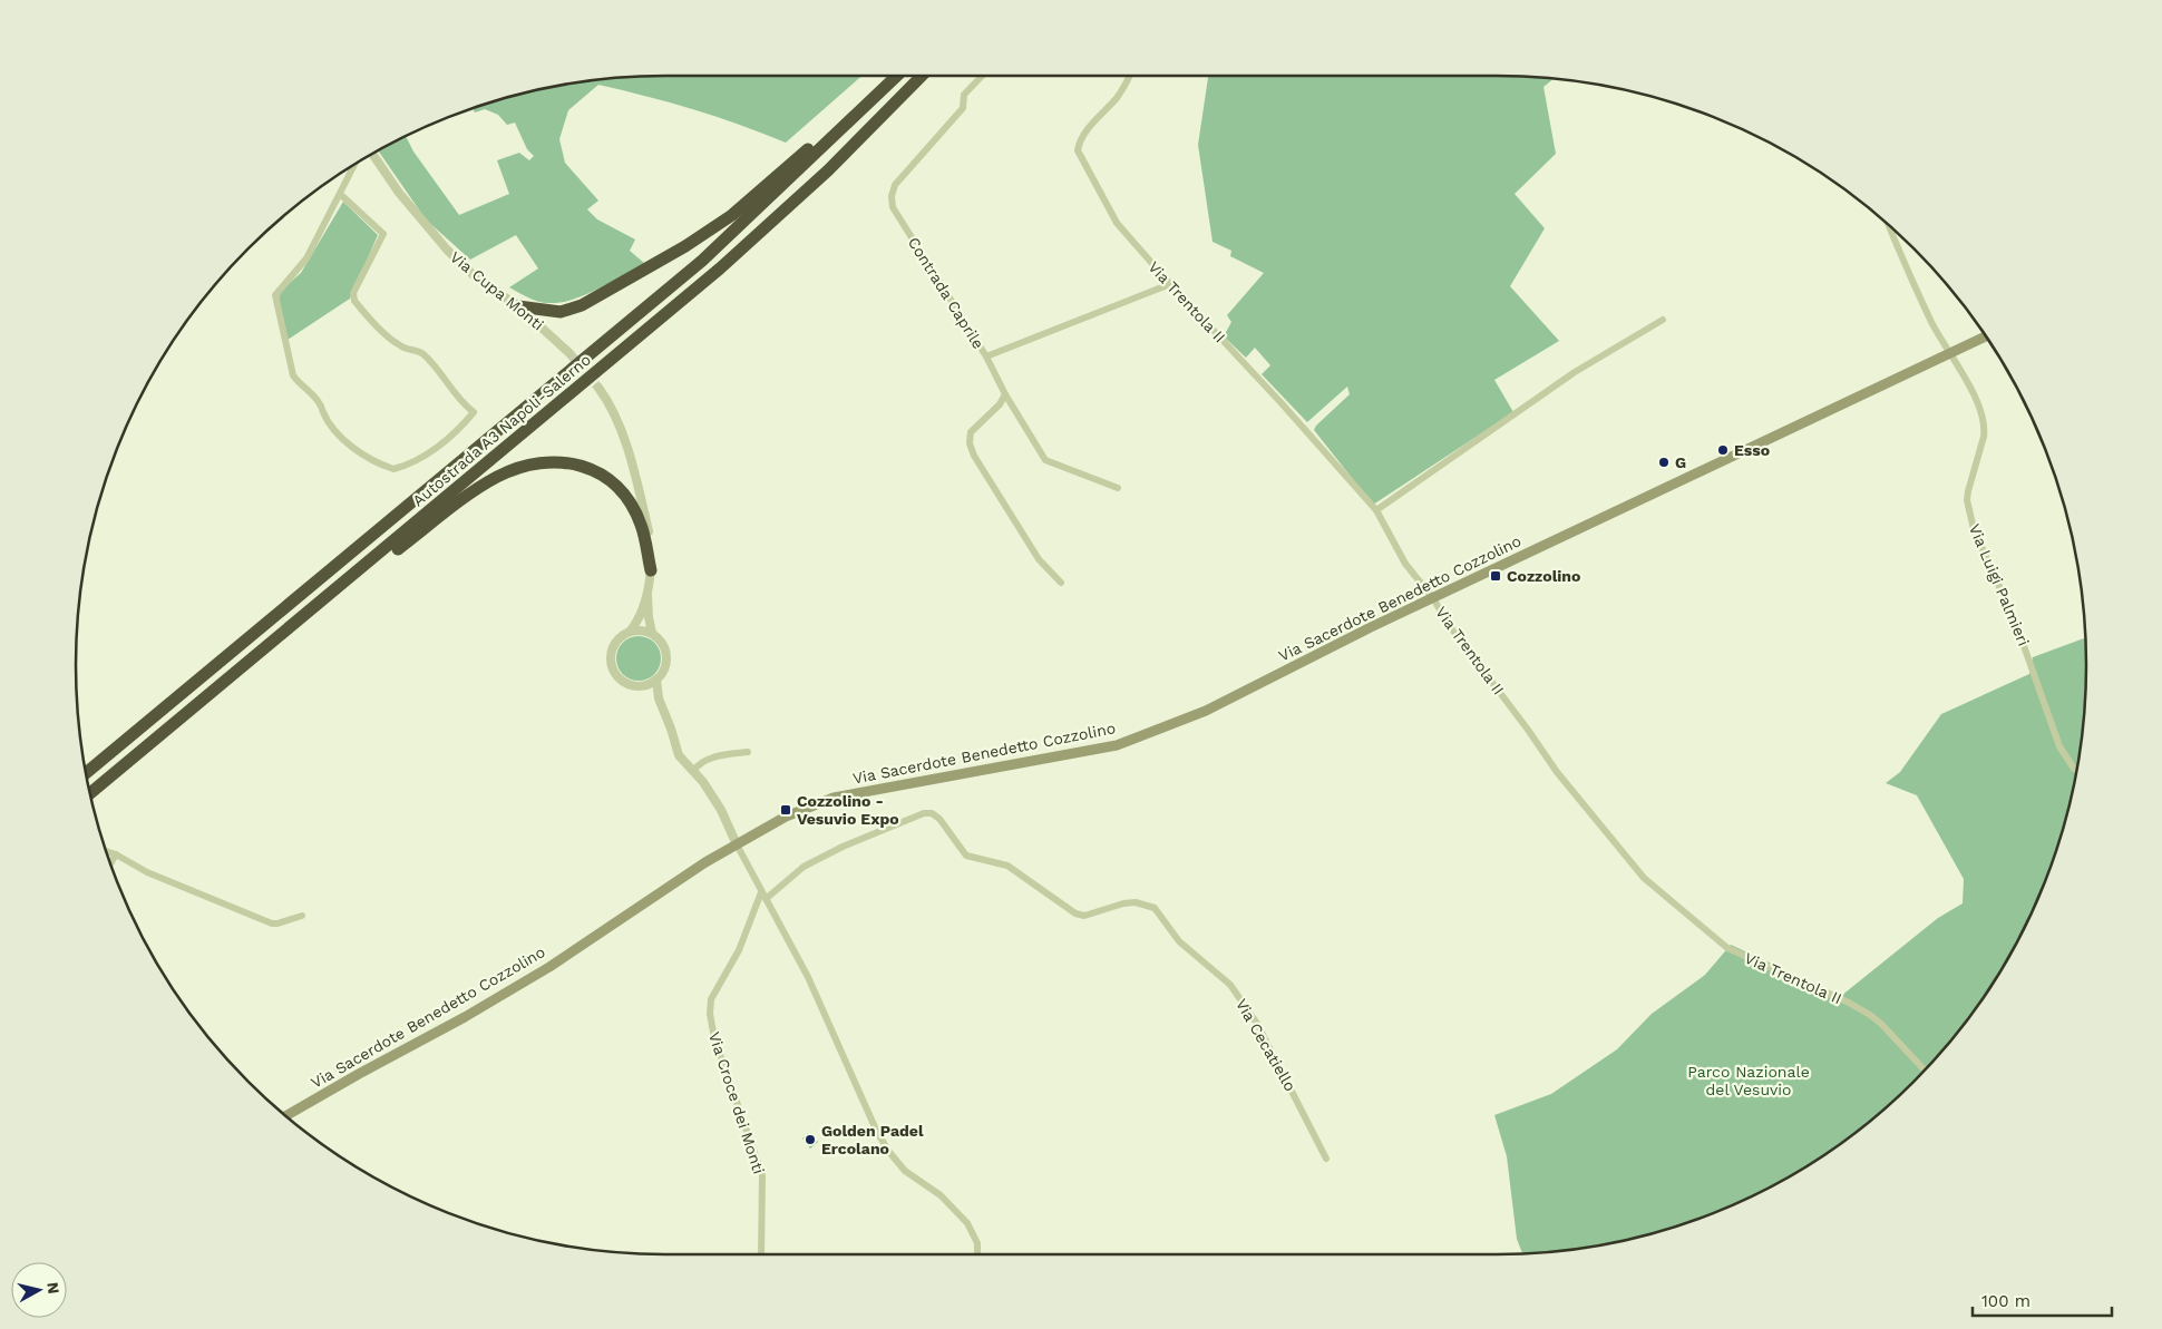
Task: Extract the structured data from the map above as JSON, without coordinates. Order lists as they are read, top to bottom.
{
  "streets": {
    "highway": ["Autostrada A3 Napoli-Salerno"],
    "main road": ["Via Sacerdote Benedetto Cozzolino"],
    "street": [
      "Via Cupa Monti",
      "Contrada Caprile",
      "Via Trentola II",
      "Via Luigi Palmieri",
      "Via Cecatiello",
      "Via Croce dei Monti"
    ]
  },
  "crossings": [
    ["Contrada Caprile", "Via Trentola II"],
    ["Via Trentola II", "Via Sacerdote Benedetto Cozzolino"],
    ["Via Luigi Palmieri", "Via Sacerdote Benedetto Cozzolino"]
  ],
  "parks": ["Parco Nazionale del Vesuvio"],
  "places": {
    "other": ["Esso", "G", "Golden Padel Ercolano"],
    "transit": ["Cozzolino", "Cozzolino - Vesuvio Expo"]
  },
  "scale_bar": "100 m",
  "north": "right"
}
